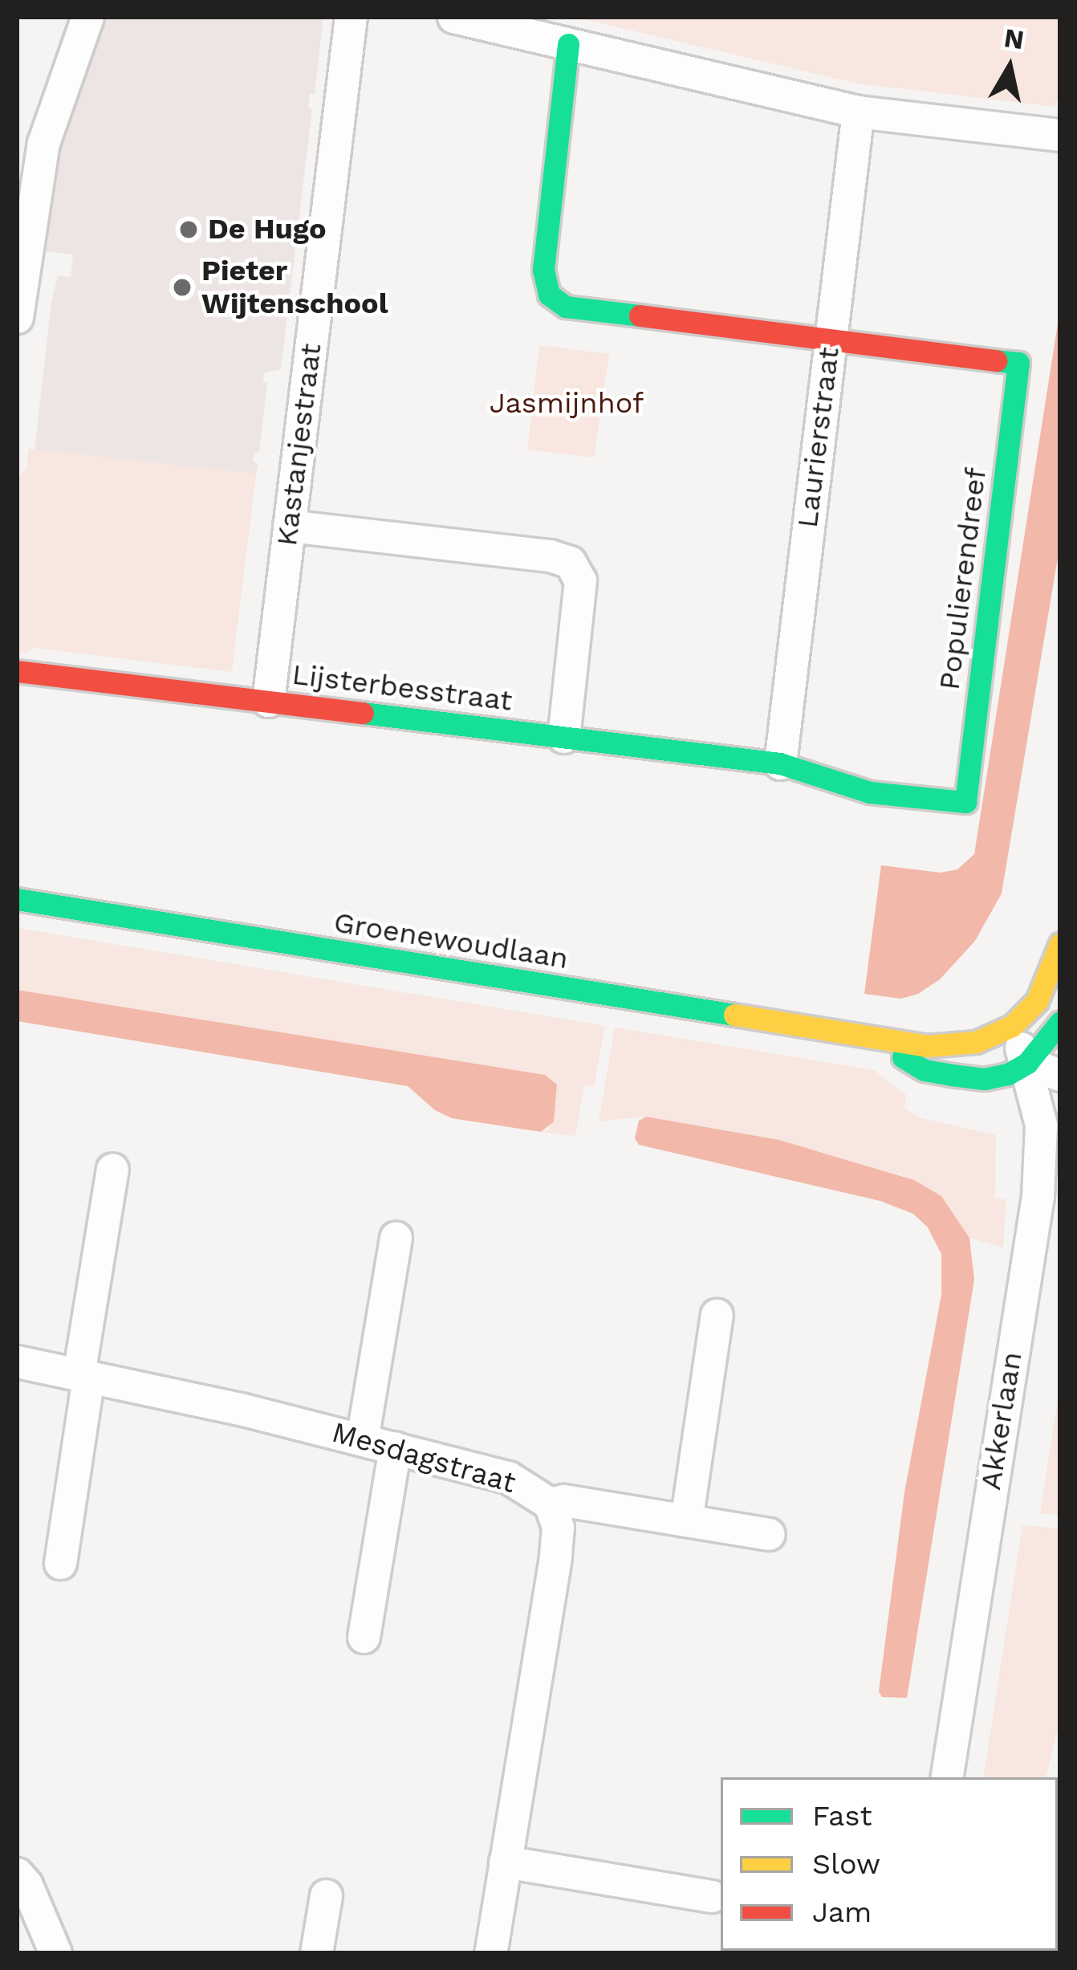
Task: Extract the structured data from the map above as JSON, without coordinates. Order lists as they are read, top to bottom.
{
  "streets": {
    "street": [
      "Laurierstraat",
      "Kastanjestraat",
      "Populierendreef",
      "Lijsterbesstraat",
      "Groenewoudlaan",
      "Akkerlaan",
      "Mesdagstraat"
    ]
  },
  "crossings": [
    ["Laurierstraat", "Populierendreef"],
    ["Laurierstraat", "Lijsterbesstraat"],
    ["Kastanjestraat", "Lijsterbesstraat"],
    ["Populierendreef", "Lijsterbesstraat"],
    ["Groenewoudlaan", "Akkerlaan"]
  ],
  "parks": ["Jasmijnhof"],
  "places": ["De Hugo", "Pieter Wijtenschool"],
  "legend": ["Fast", "Slow", "Jam"],
  "north": "top"
}
